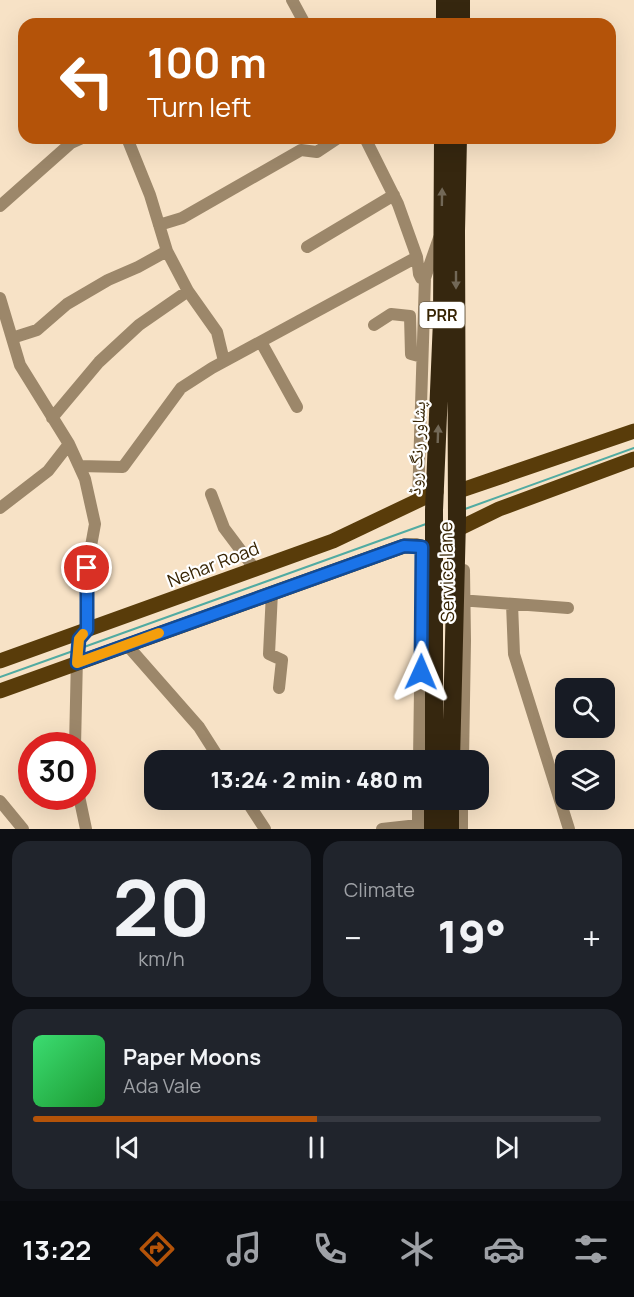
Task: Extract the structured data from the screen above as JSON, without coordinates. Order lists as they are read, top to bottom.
{
  "streets": {
    "highway": ["PRR", "پشاور رنگ روڈ"],
    "main road": ["Nehar Road"],
    "street": ["Service lane"]
  },
  "crossings": [
    ["پشاور رنگ روڈ", "Nehar Road"],
    ["پشاور رنگ روڈ", "Service lane"]
  ],
  "page": {
    "turn": ["100 m", "Turn left"],
    "limit": "30",
    "trip": "13:24 · 2 min · 480 m",
    "tile": [
      ["20", "km/h"],
      "Climate"
    ],
    "heat": ["−", "19°", "+"],
    "song": ["Paper Moons", "Ada Vale"],
    "tabs": "13:22"
  }
}
